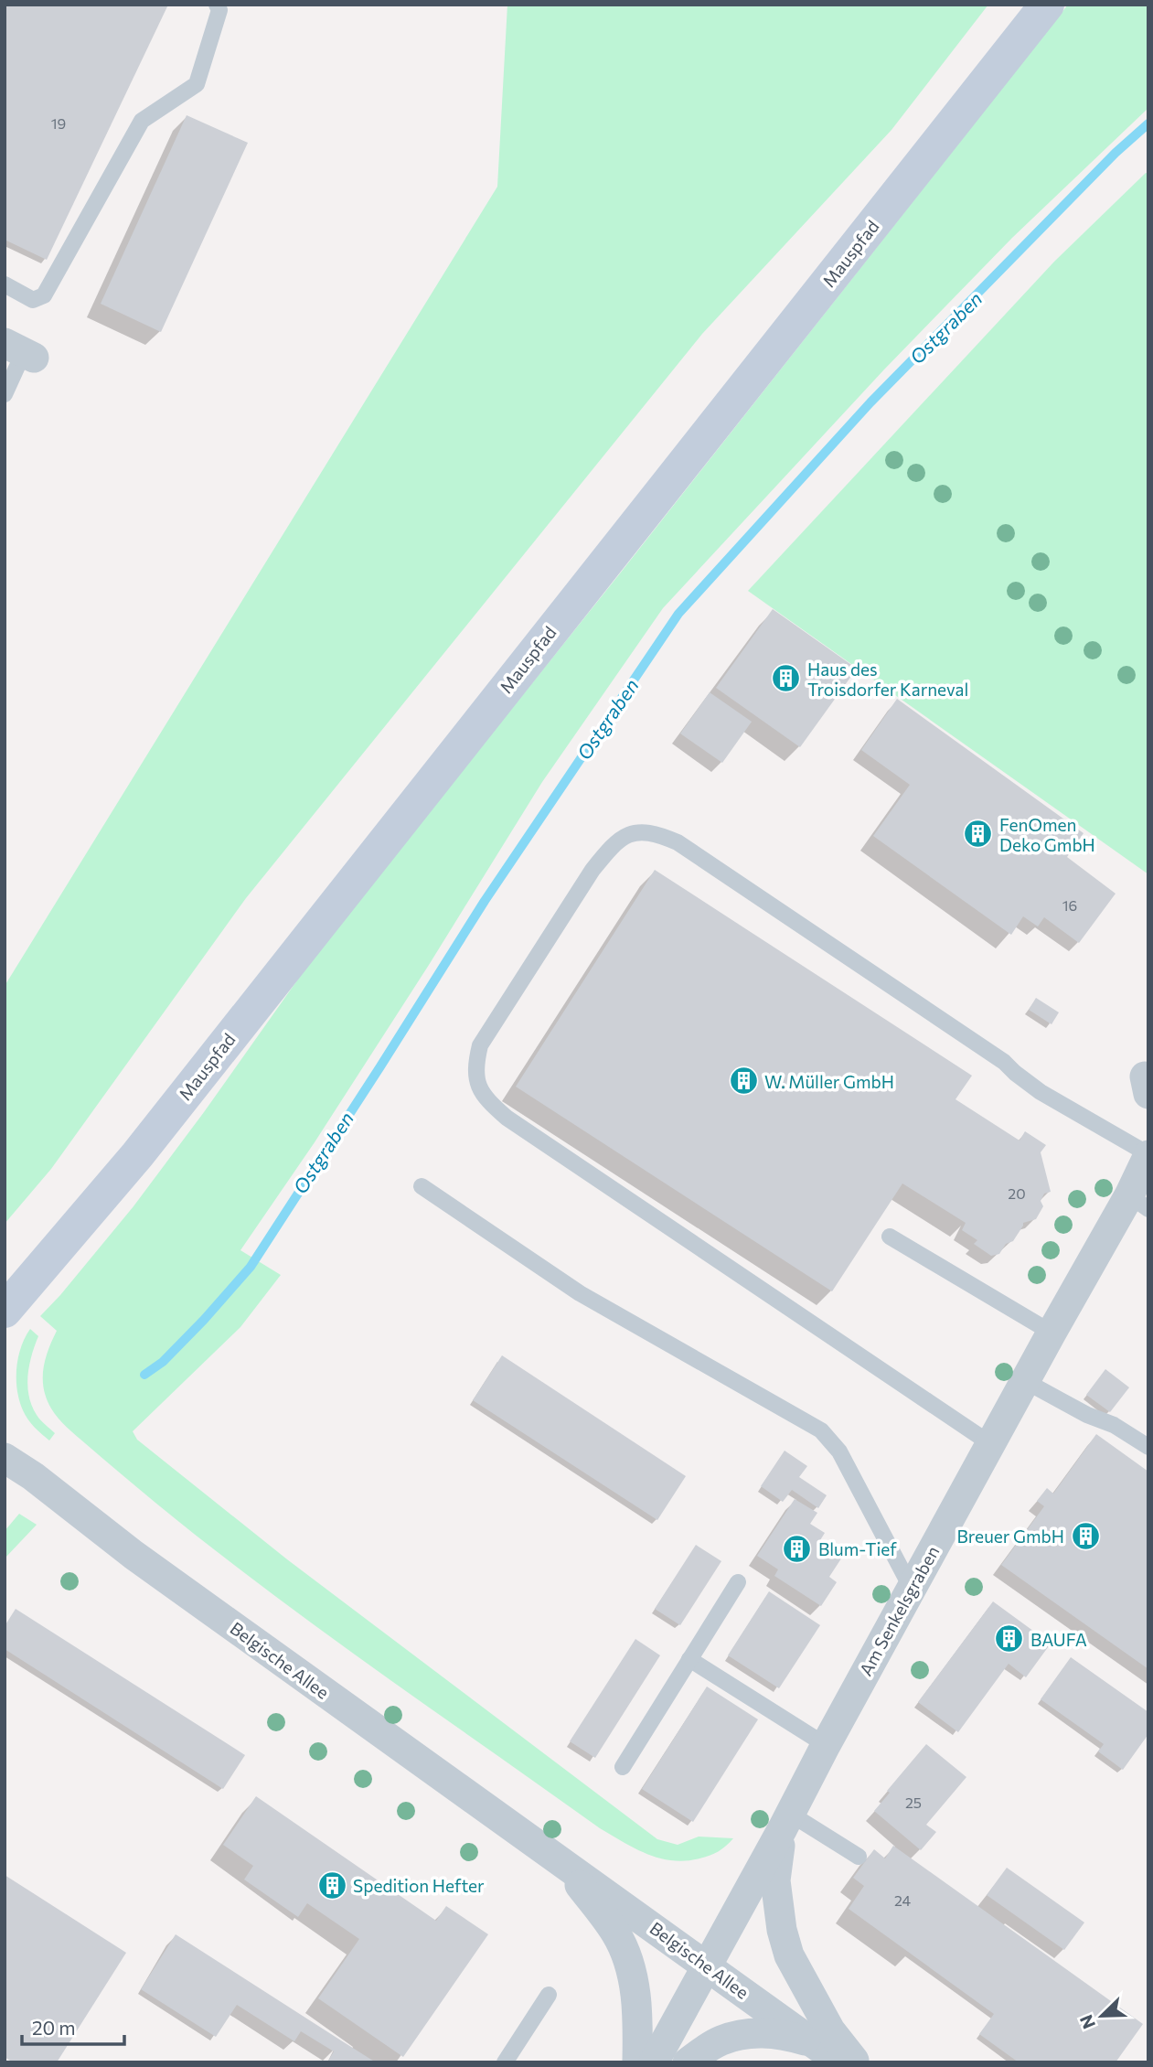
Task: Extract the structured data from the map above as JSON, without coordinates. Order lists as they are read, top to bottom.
{
  "streets": {
    "street": ["Mauspfad", "Am Senkelsgraben", "Belgische Allee"]
  },
  "crossings": [
    ["Am Senkelsgraben", "Belgische Allee"]
  ],
  "water": ["Ostgraben"],
  "places": {
    "building": [
      "Haus des Troisdorfer Karneval",
      "FenOmen Deko GmbH",
      "W. Müller GmbH",
      "Breuer GmbH",
      "Blum-Tief",
      "BAUFA",
      "Spedition Hefter"
    ]
  },
  "house_numbers": [
    "19",
    "16",
    "20",
    "25",
    "24"
  ],
  "scale_bar": "20 m",
  "north": "bottom left"
}
